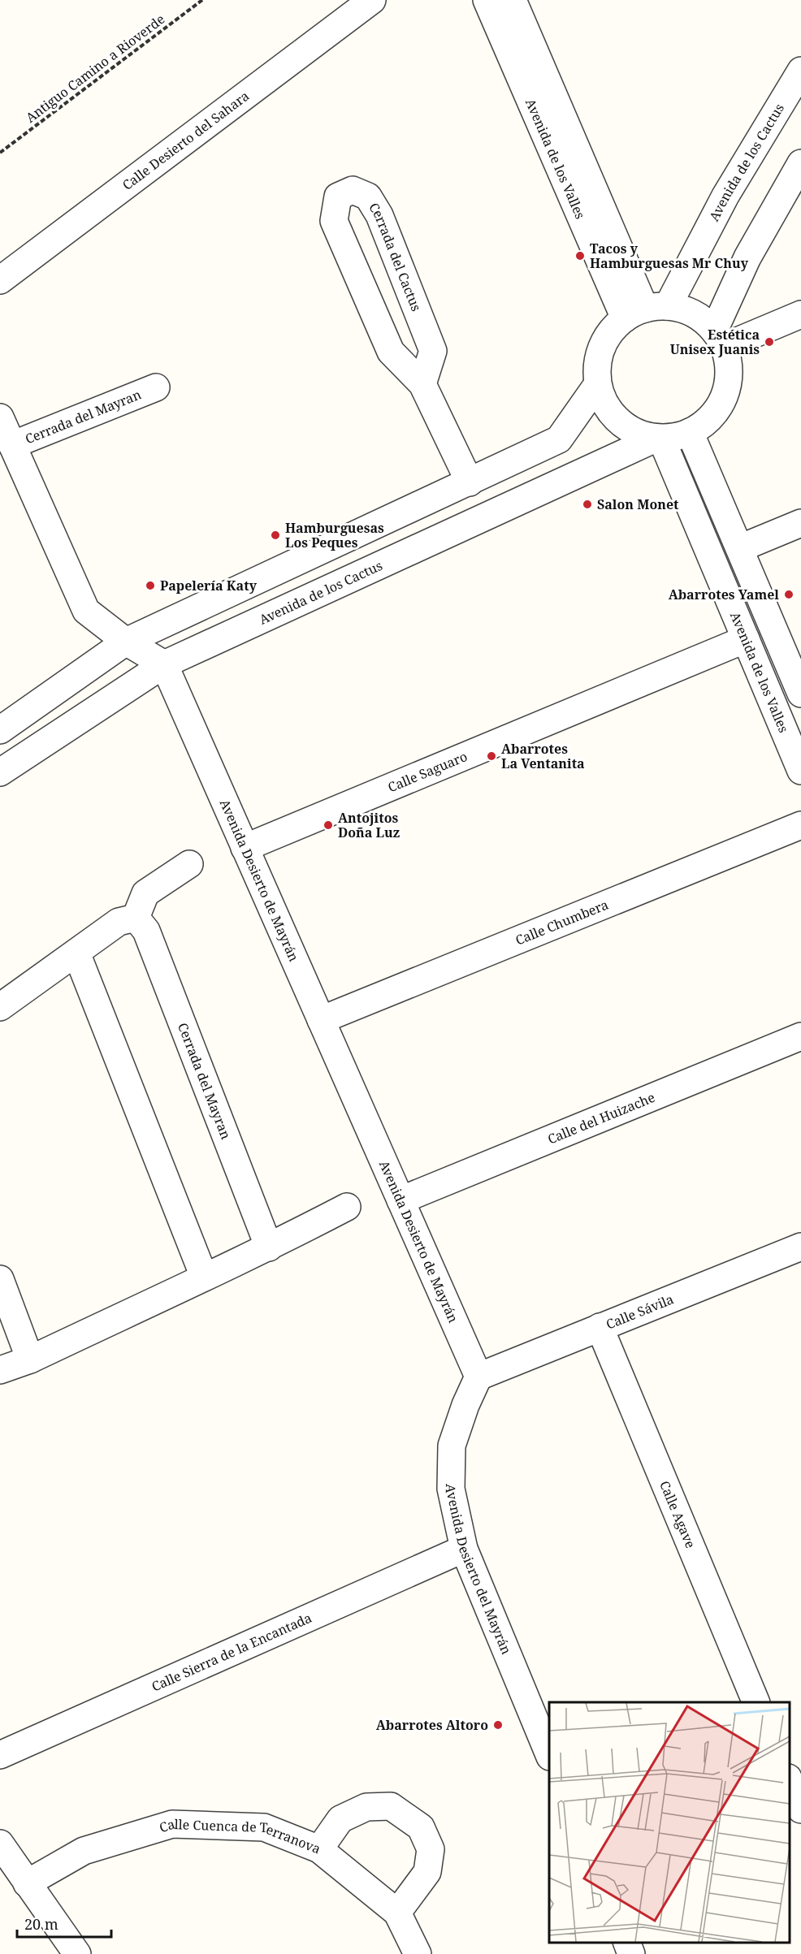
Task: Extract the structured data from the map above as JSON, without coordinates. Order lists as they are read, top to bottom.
{
  "streets": {
    "street": [
      "Calle Desierto del Sahara",
      "Avenida de los Valles",
      "Avenida de los Cactus",
      "Cerrada del Cactus",
      "Cerrada del Mayran",
      "Calle Saguaro",
      "Avenida Desierto de Mayrán",
      "Calle Chumbera",
      "Calle del Huizache",
      "Calle Sávila",
      "Calle Agave",
      "Avenida Desierto del Mayrán",
      "Calle Sierra de la Encantada",
      "Calle Cuenca de Terranova"
    ],
    "path": ["Antiguo Camino a Rioverde"]
  },
  "crossings": [
    ["Avenida de los Valles", "Avenida de los Cactus"],
    ["Avenida de los Valles", "Calle Saguaro"],
    ["Avenida de los Cactus", "Avenida Desierto de Mayrán"],
    ["Calle Saguaro", "Avenida Desierto de Mayrán"],
    ["Avenida Desierto de Mayrán", "Calle Chumbera"],
    ["Avenida Desierto de Mayrán", "Calle del Huizache"],
    ["Avenida Desierto de Mayrán", "Calle Sávila"],
    ["Avenida Desierto de Mayrán", "Avenida Desierto del Mayrán"],
    ["Calle Sávila", "Calle Agave"],
    ["Calle Sávila", "Avenida Desierto del Mayrán"],
    ["Avenida Desierto del Mayrán", "Calle Sierra de la Encantada"]
  ],
  "places": [
    "Tacos y Hamburguesas Mr Chuy",
    "Estética Unisex Juanis",
    "Salon Monet",
    "Hamburguesas Los Peques",
    "Papelería Katy",
    "Abarrotes Yamel",
    "Abarrotes La Ventanita",
    "Antojitos Doña Luz",
    "Abarrotes Altoro"
  ],
  "scale_bar": "20 m"
}
